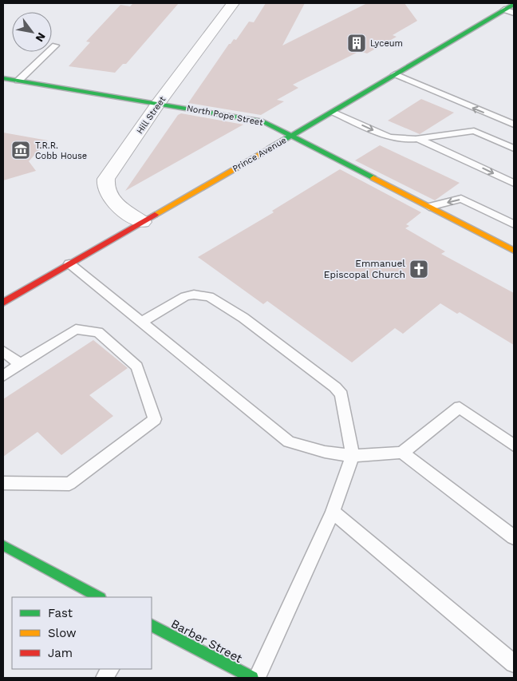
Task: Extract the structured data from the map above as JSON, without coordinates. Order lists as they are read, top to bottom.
{
  "streets": {
    "main road": ["North Pope Street", "Prince Avenue", "Barber Street"],
    "street": ["Hill Street"]
  },
  "crossings": [
    ["Hill Street", "North Pope Street"],
    ["Hill Street", "Prince Avenue"],
    ["North Pope Street", "Prince Avenue"]
  ],
  "places": {
    "building": ["Lyceum"],
    "museum": ["T.R.R. Cobb House"],
    "church": ["Emmanuel Episcopal Church"]
  },
  "legend": ["Fast", "Slow", "Jam"],
  "north": "bottom right"
}
